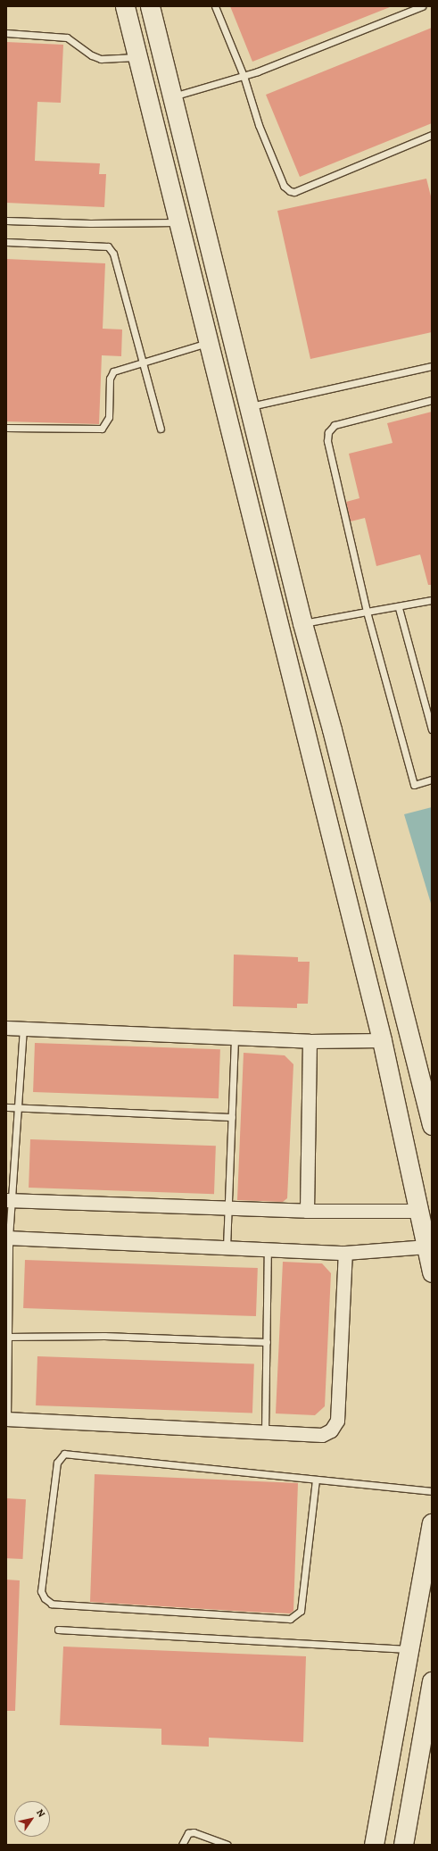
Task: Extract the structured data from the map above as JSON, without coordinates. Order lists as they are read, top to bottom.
{
  "north": "top right"
}
